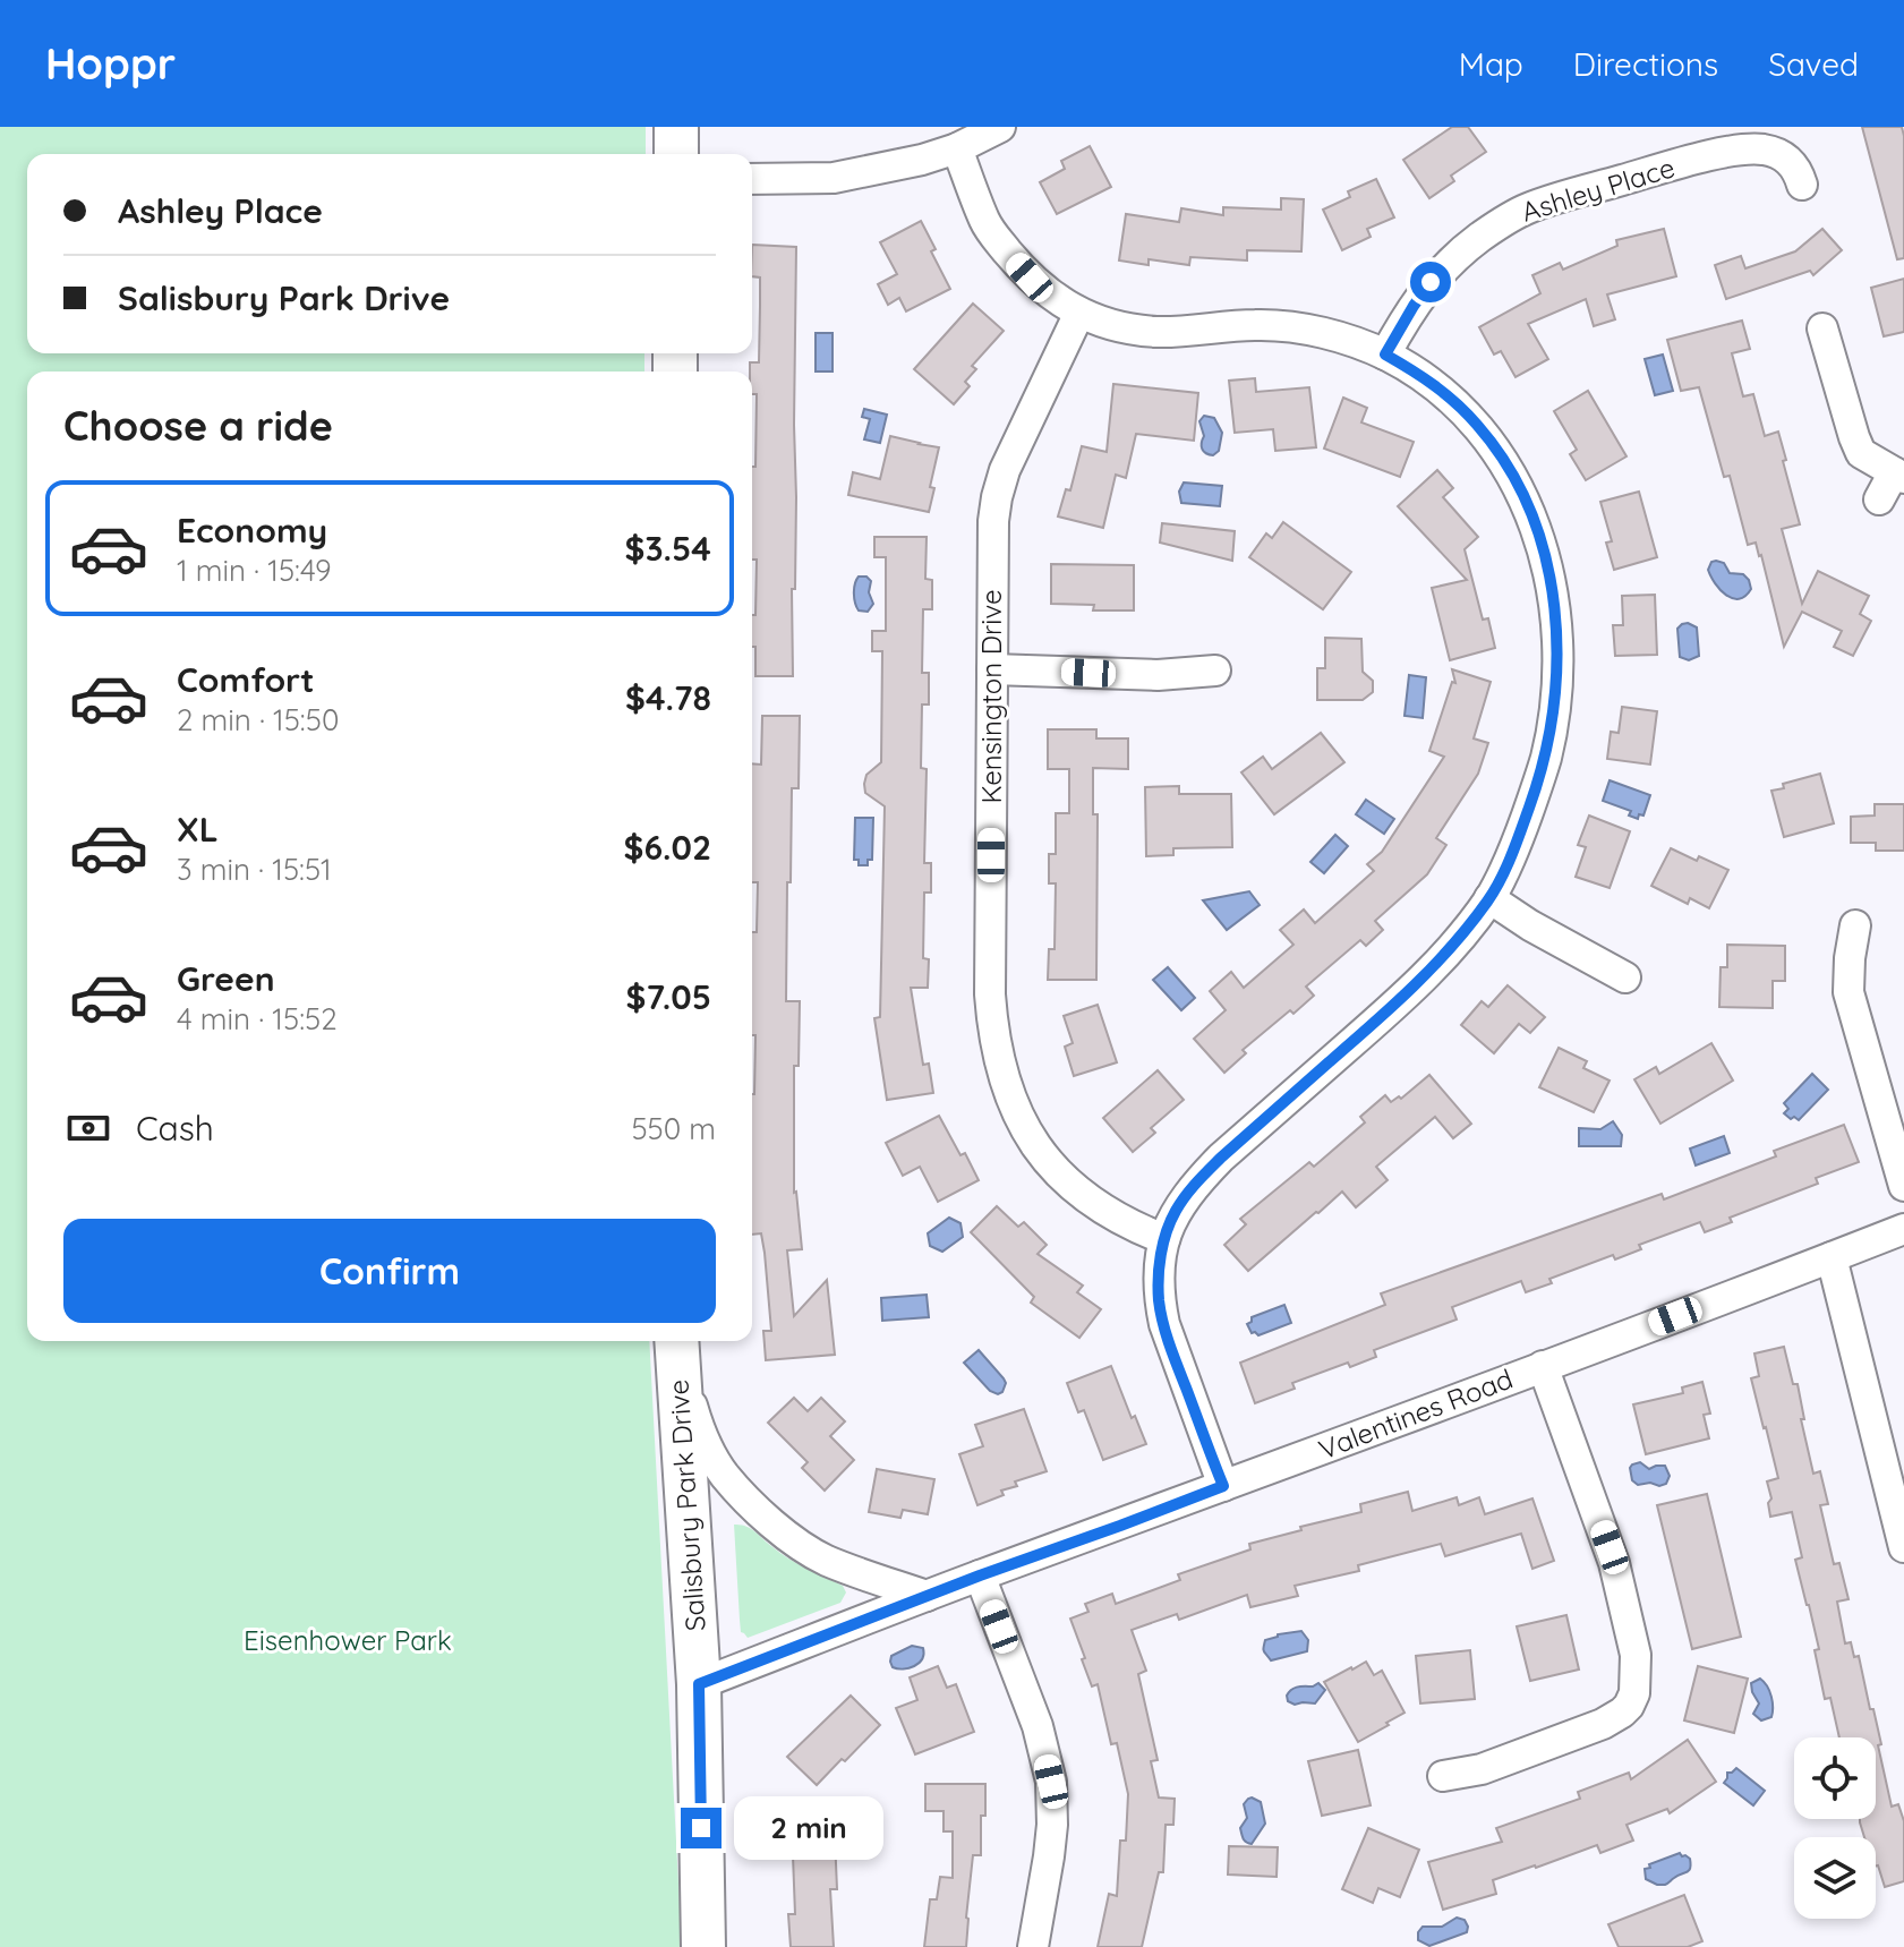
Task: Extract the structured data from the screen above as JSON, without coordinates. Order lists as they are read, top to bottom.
{
  "streets": {
    "main road": ["Salisbury Park Drive"],
    "street": ["Ashley Place", "Kensington Drive", "Valentines Road"]
  },
  "crossings": [
    ["Valentines Road", "Salisbury Park Drive"]
  ],
  "parks": ["Eisenhower Park"],
  "page": {
    "header": "Hoppr",
    "nav": ["Map", "Directions", "Saved"],
    "banner": ["Ashley Place", "Salisbury Park Drive"],
    "heading": "Choose a ride",
    "list": [
      {
        "name": "Economy",
        "note": "1 min · 15:49",
        "value": "$3.54"
      },
      {
        "name": "Comfort",
        "note": "2 min · 15:50",
        "value": "$4.78"
      },
      {
        "name": "XL",
        "note": "3 min · 15:51",
        "value": "$6.02"
      },
      {
        "name": "Green",
        "note": "4 min · 15:52",
        "value": "$7.05"
      }
    ],
    "pay": ["Cash", "550 m"],
    "buttons": "Confirm",
    "bubble": "2 min"
  }
}
